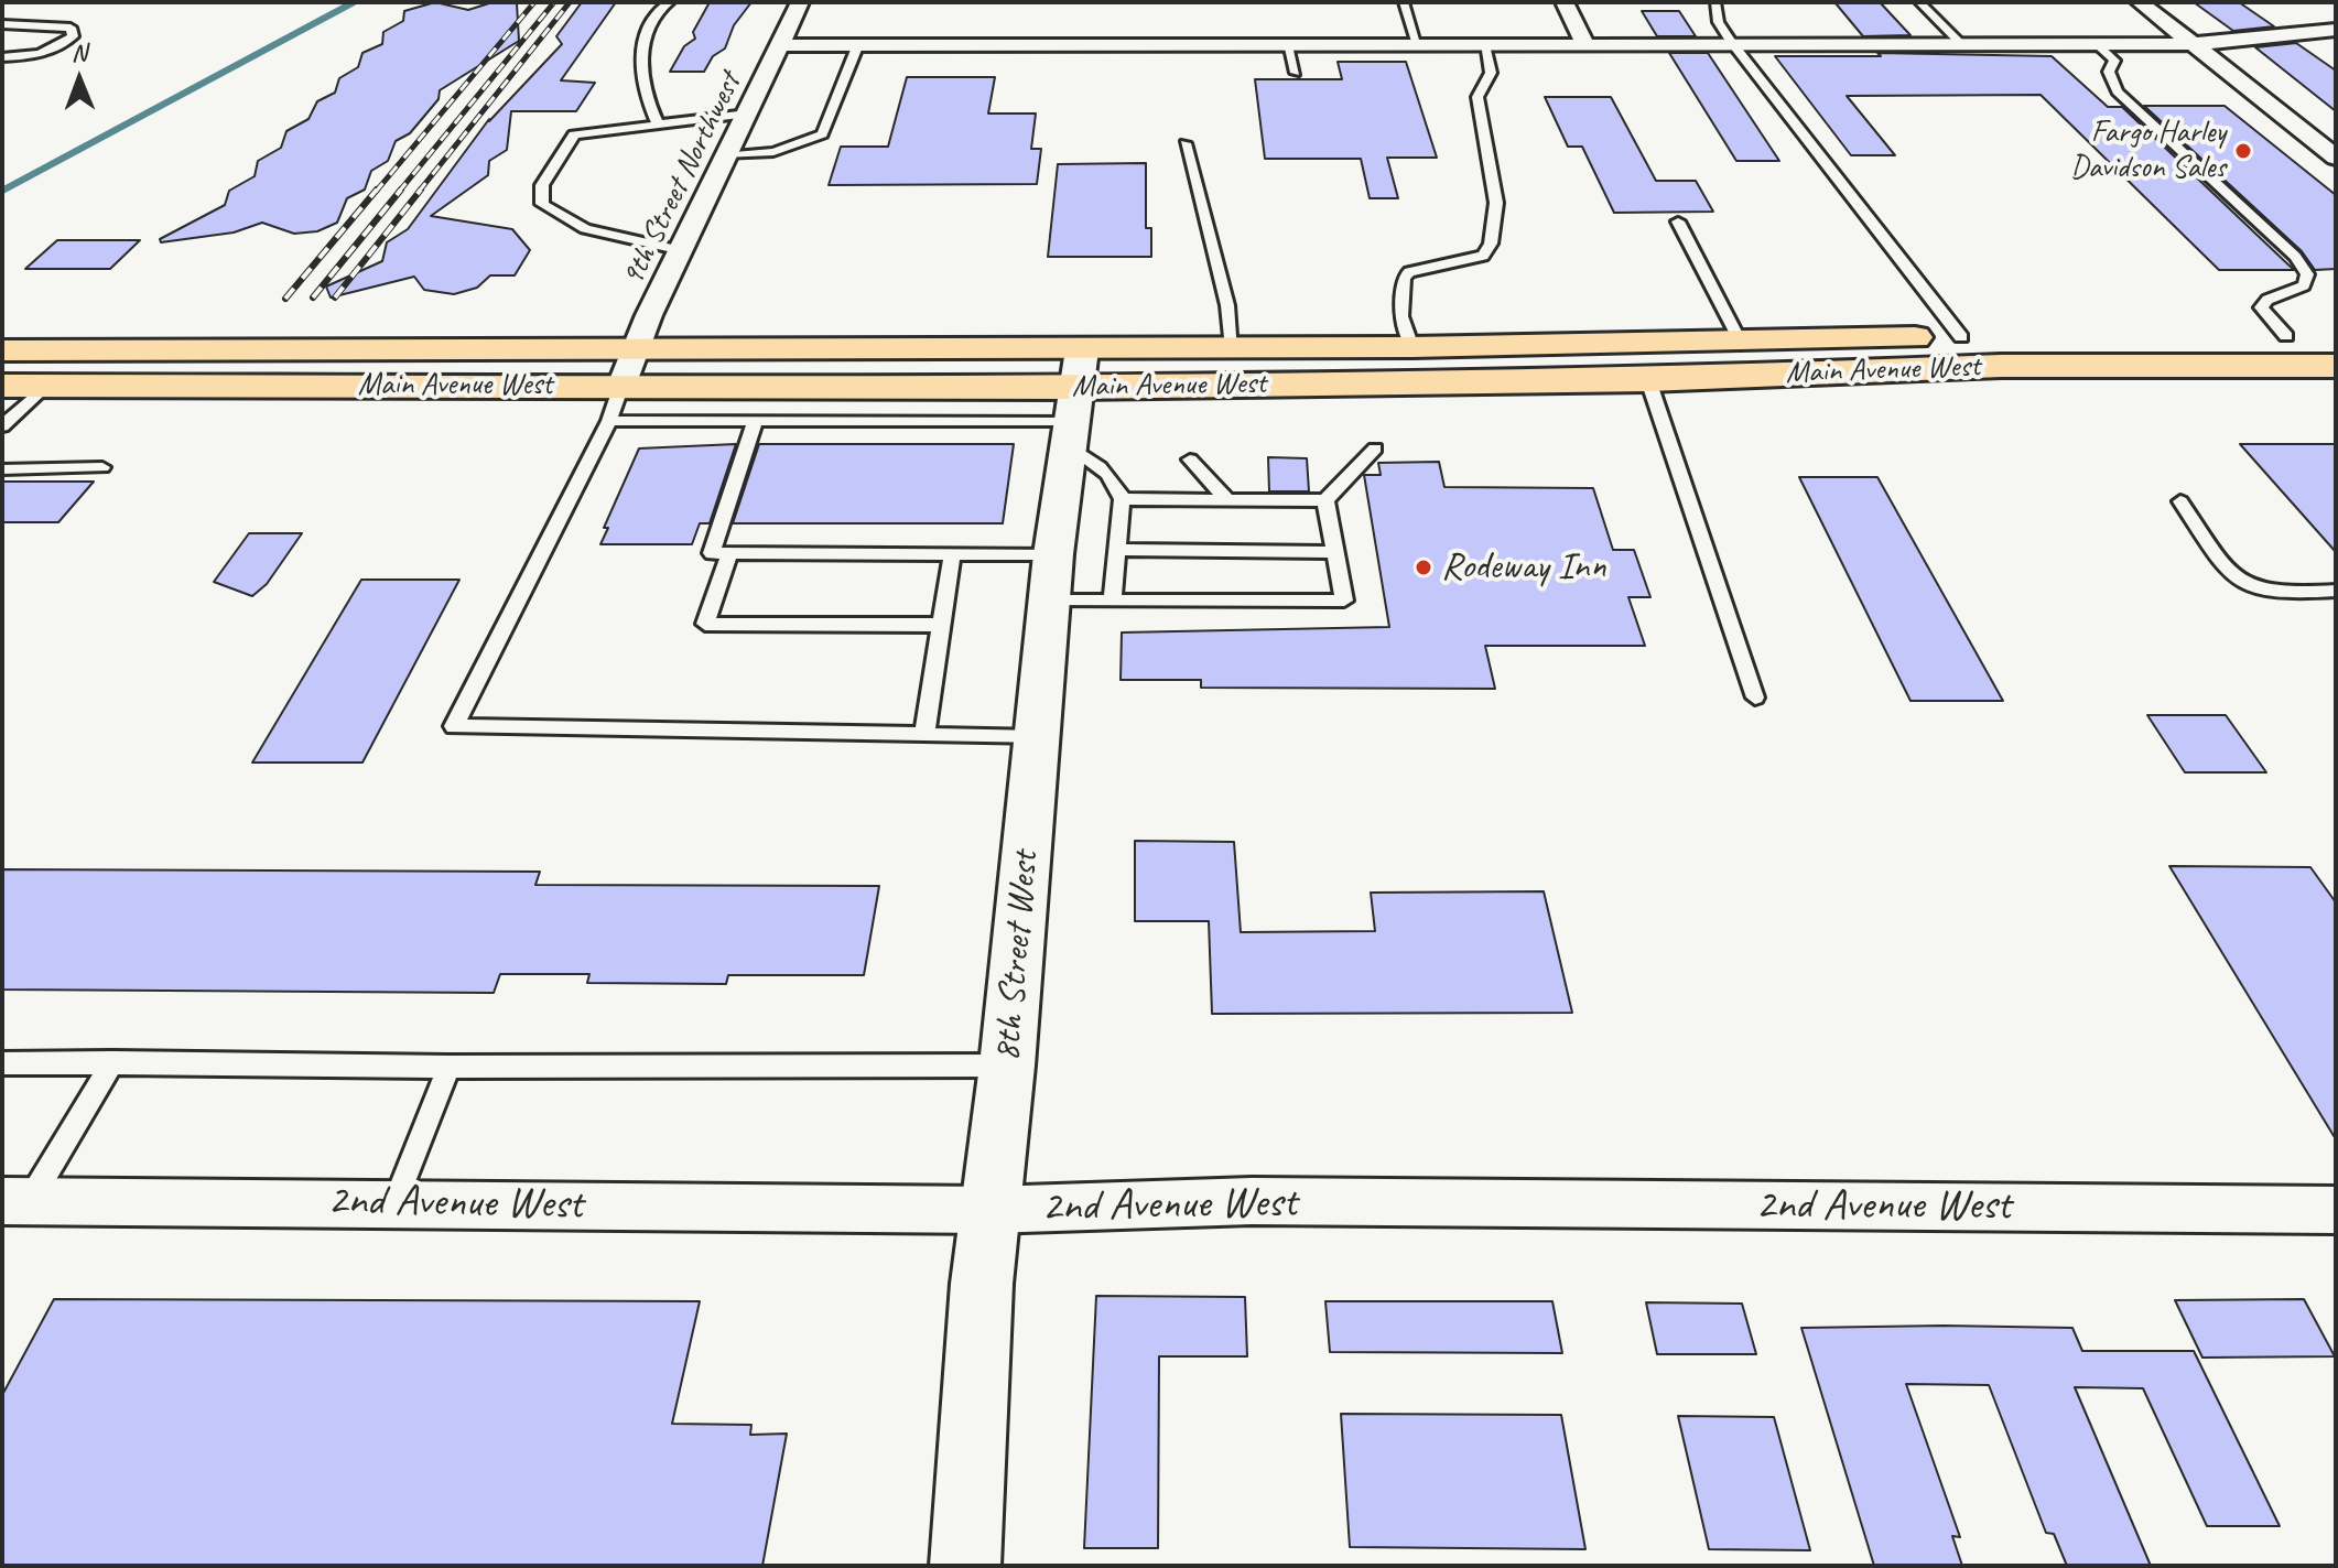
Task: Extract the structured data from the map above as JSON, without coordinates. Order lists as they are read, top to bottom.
{
  "streets": {
    "main road": ["Main Avenue West"],
    "street": ["9th Street Northwest", "8th Street West", "2nd Avenue West"]
  },
  "crossings": [
    ["9th Street Northwest", "Main Avenue West"],
    ["Main Avenue West", "8th Street West"],
    ["8th Street West", "2nd Avenue West"]
  ],
  "places": ["Fargo Harley Davidson Sales", "Rodeway Inn"],
  "north": "top"
}
